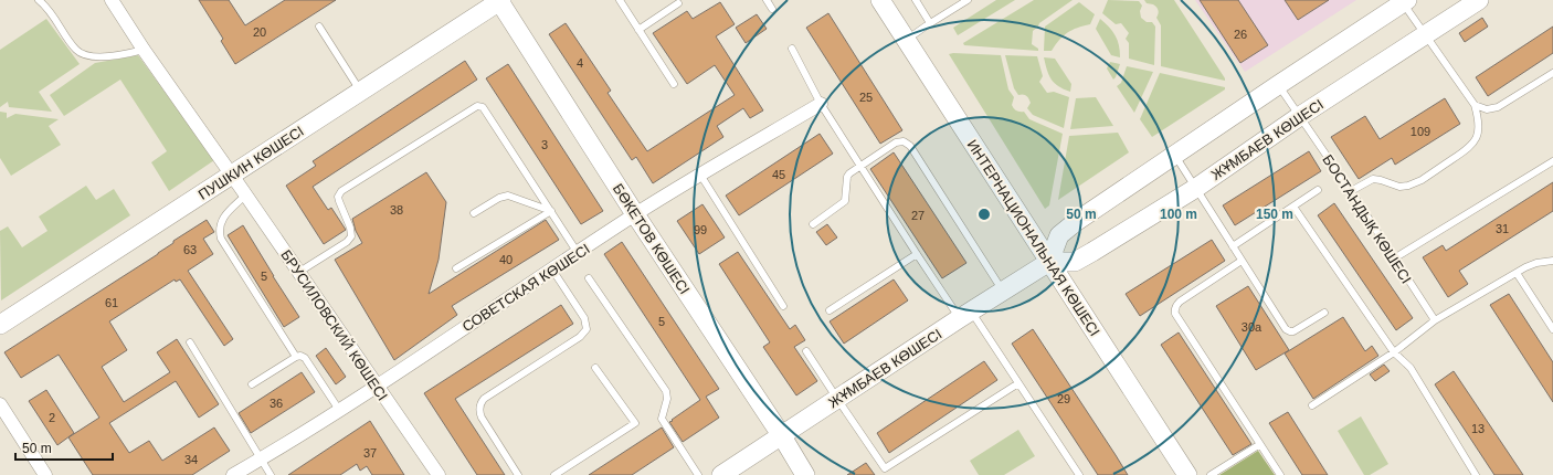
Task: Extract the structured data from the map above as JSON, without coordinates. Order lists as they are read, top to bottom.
{
  "streets": {
    "main road": [
      "ЖҰМБАЕВ КӨШЕСІ",
      "ПУШКИН КӨШЕСІ",
      "ИНТЕРНАЦИОНАЛЬНАЯ КӨШЕСІ",
      "БӨКЕТОВ КӨШЕСІ"
    ],
    "street": ["СОВЕТСКАЯ КӨШЕСІ", "БРУСИЛОВСКИЙ КӨШЕСІ"],
    "lane": ["БОСТАНДЫҚ КӨШЕСІ"]
  },
  "crossings": [
    ["ЖҰМБАЕВ КӨШЕСІ", "БОСТАНДЫҚ КӨШЕСІ"],
    ["ЖҰМБАЕВ КӨШЕСІ", "ИНТЕРНАЦИОНАЛЬНАЯ КӨШЕСІ"],
    ["ЖҰМБАЕВ КӨШЕСІ", "БӨКЕТОВ КӨШЕСІ"],
    ["ПУШКИН КӨШЕСІ", "БӨКЕТОВ КӨШЕСІ"],
    ["ПУШКИН КӨШЕСІ", "БРУСИЛОВСКИЙ КӨШЕСІ"],
    ["БӨКЕТОВ КӨШЕСІ", "СОВЕТСКАЯ КӨШЕСІ"],
    ["СОВЕТСКАЯ КӨШЕСІ", "БРУСИЛОВСКИЙ КӨШЕСІ"]
  ],
  "house_numbers": [
    "20",
    "26",
    "4",
    "25",
    "109",
    "3",
    "45",
    "38",
    "27",
    "31",
    "99",
    "63",
    "40",
    "5",
    "61",
    "5",
    "30а",
    "29",
    "36",
    "2",
    "13",
    "37",
    "34"
  ],
  "scale_bar": "50 m",
  "rings": ["50 m", "100 m", "150 m"]
}
